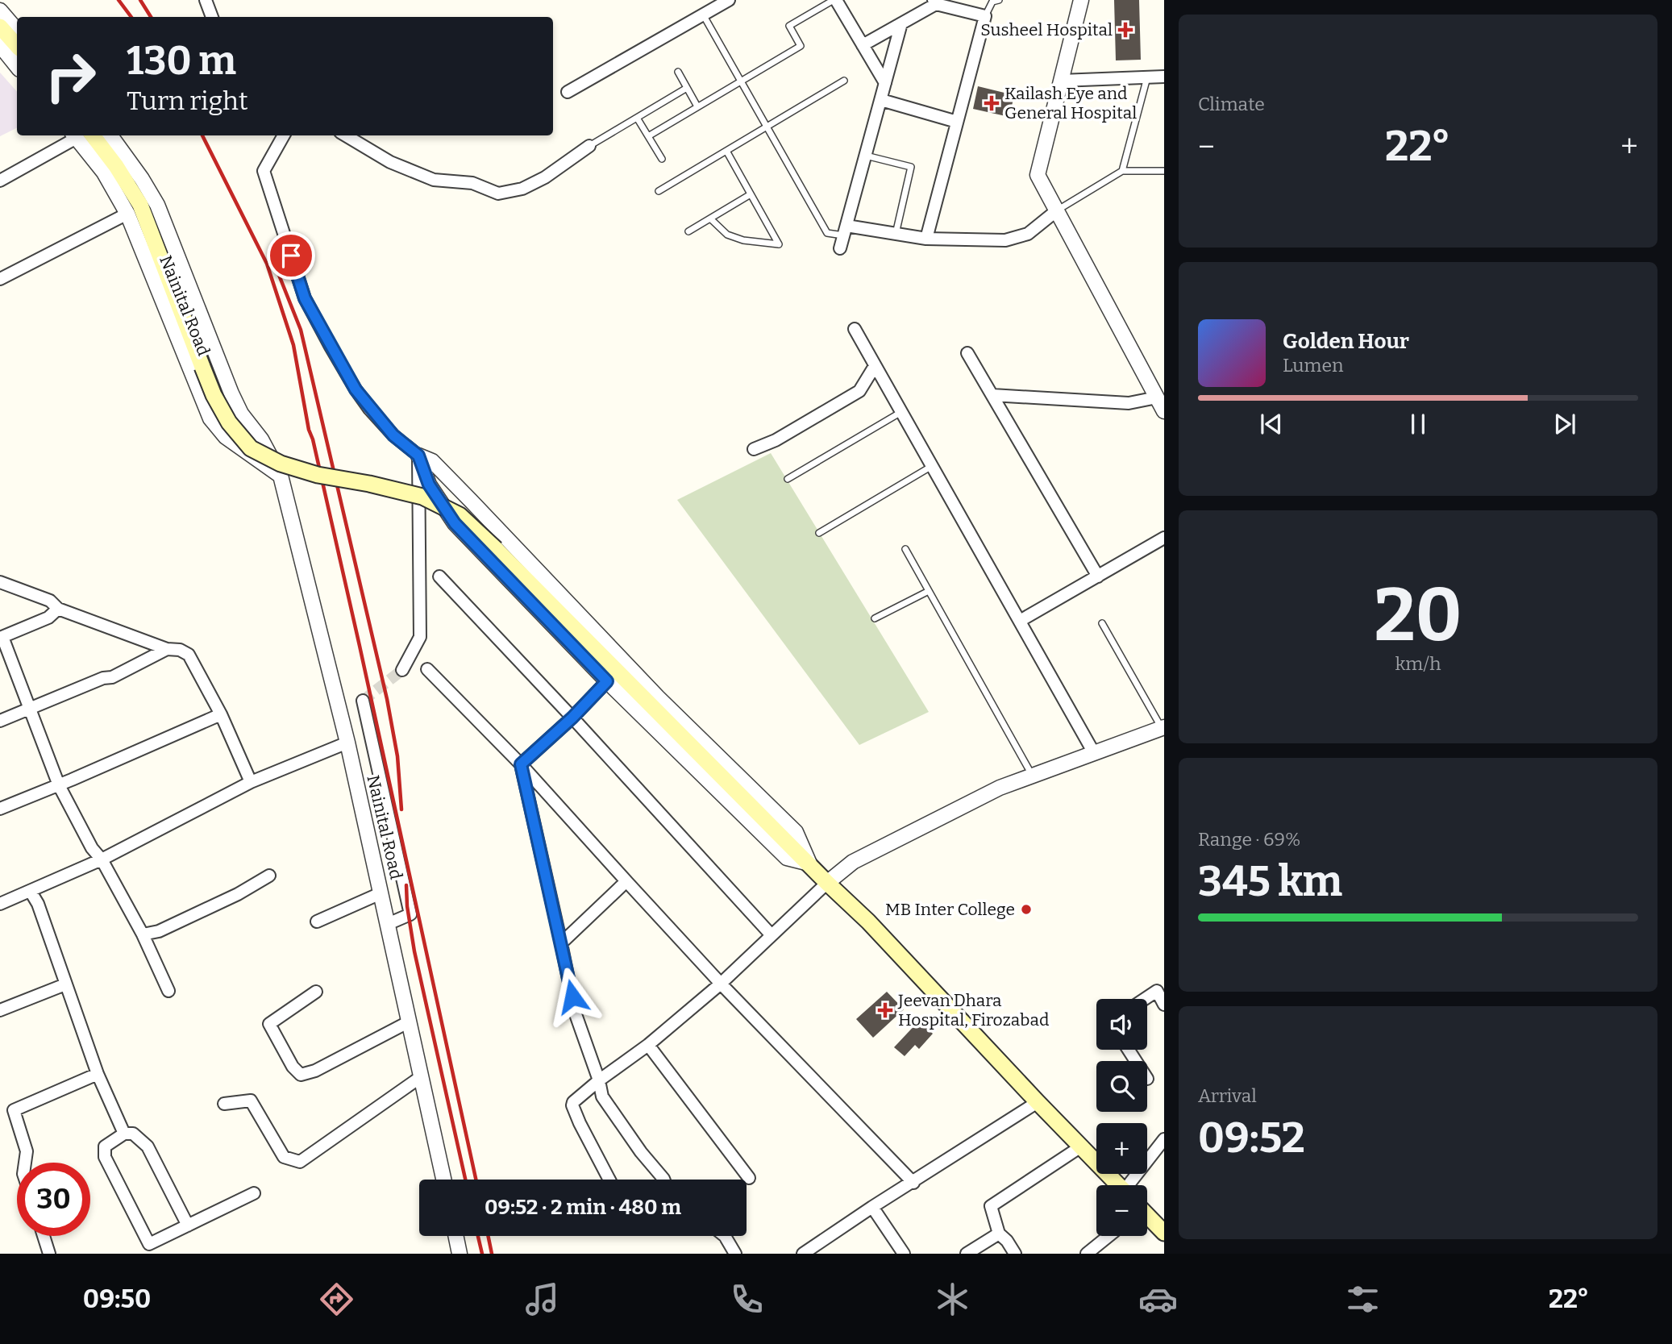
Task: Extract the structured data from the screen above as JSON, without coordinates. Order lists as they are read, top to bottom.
{
  "streets": {
    "main road": ["Nainital Road"]
  },
  "places": {
    "health": ["Susheel Hospital", "Kailash Eye and General Hospital", "Jeevan Dhara Hospital, Firozabad"],
    "other": ["MB Inter College"]
  },
  "page": {
    "tile": [
      "Climate",
      ["20", "km/h"],
      ["Range · 69%", "345 km"],
      ["Arrival", "09:52"]
    ],
    "turn": ["130 m", "Turn right"],
    "heat": ["−", "22°", "+"],
    "song": ["Golden Hour", "Lumen"],
    "map_buttons": ["+", "−"],
    "limit": "30",
    "trip": "09:52 · 2 min · 480 m",
    "tabs": ["09:50", "22°"]
  }
}
